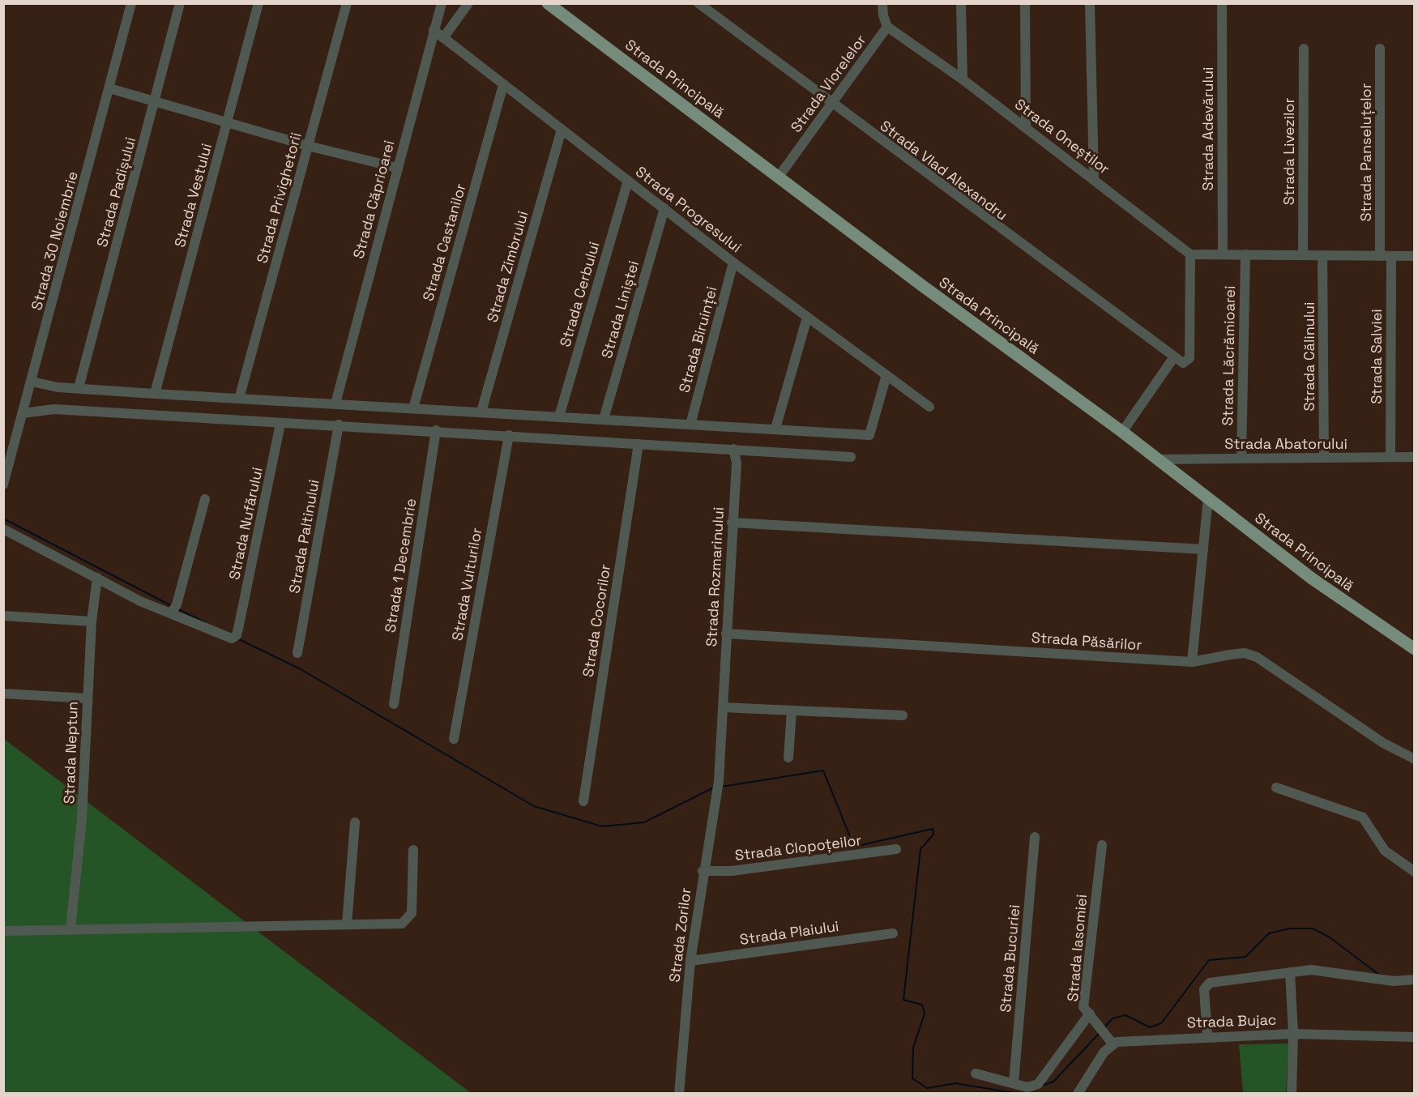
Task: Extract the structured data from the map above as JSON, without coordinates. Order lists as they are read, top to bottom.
{
  "streets": {
    "main road": ["Strada Principală"],
    "street": [
      "Strada Viorelelor",
      "Strada Adevărului",
      "Strada Oneștilor",
      "Strada Livezilor",
      "Strada Panseluțelor",
      "Strada Vlad Alexandru",
      "Strada Padișului",
      "Strada Vestului",
      "Strada Privighetorii",
      "Strada Căprioarei",
      "Strada Progresului",
      "Strada 30 Noiembrie",
      "Strada Castanilor",
      "Strada Zimbrului",
      "Strada Cerbului",
      "Strada Liniștei",
      "Strada Biruinței",
      "Strada Lăcrămioarei",
      "Strada Călinului",
      "Strada Salviei",
      "Strada Abatorului",
      "Strada Nufărului",
      "Strada Paltinului",
      "Strada 1 Decembrie",
      "Strada Rozmarinului",
      "Strada Vulturilor",
      "Strada Cocorilor",
      "Strada Păsărilor",
      "Strada Neptun",
      "Strada Clopoțeilor",
      "Strada Plaiului",
      "Strada Zorilor",
      "Strada Iasomiei",
      "Strada Bucuriei",
      "Strada Bujac"
    ]
  },
  "crossings": [
    ["Strada Principală", "Strada Viorelelor"],
    ["Strada Principală", "Strada Abatorului"],
    ["Strada Viorelelor", "Strada Oneștilor"],
    ["Strada Viorelelor", "Strada Vlad Alexandru"],
    ["Strada Căprioarei", "Strada Progresului"],
    ["Strada Progresului", "Strada Castanilor"],
    ["Strada Progresului", "Strada Zimbrului"],
    ["Strada Progresului", "Strada Cerbului"],
    ["Strada Progresului", "Strada Liniștei"],
    ["Strada Progresului", "Strada Biruinței"],
    ["Strada Lăcrămioarei", "Strada Abatorului"],
    ["Strada Călinului", "Strada Abatorului"],
    ["Strada Salviei", "Strada Abatorului"],
    ["Strada Rozmarinului", "Strada Păsărilor"],
    ["Strada Rozmarinului", "Strada Zorilor"],
    ["Strada Clopoțeilor", "Strada Zorilor"],
    ["Strada Plaiului", "Strada Zorilor"],
    ["Strada Iasomiei", "Strada Bujac"]
  ]
}
